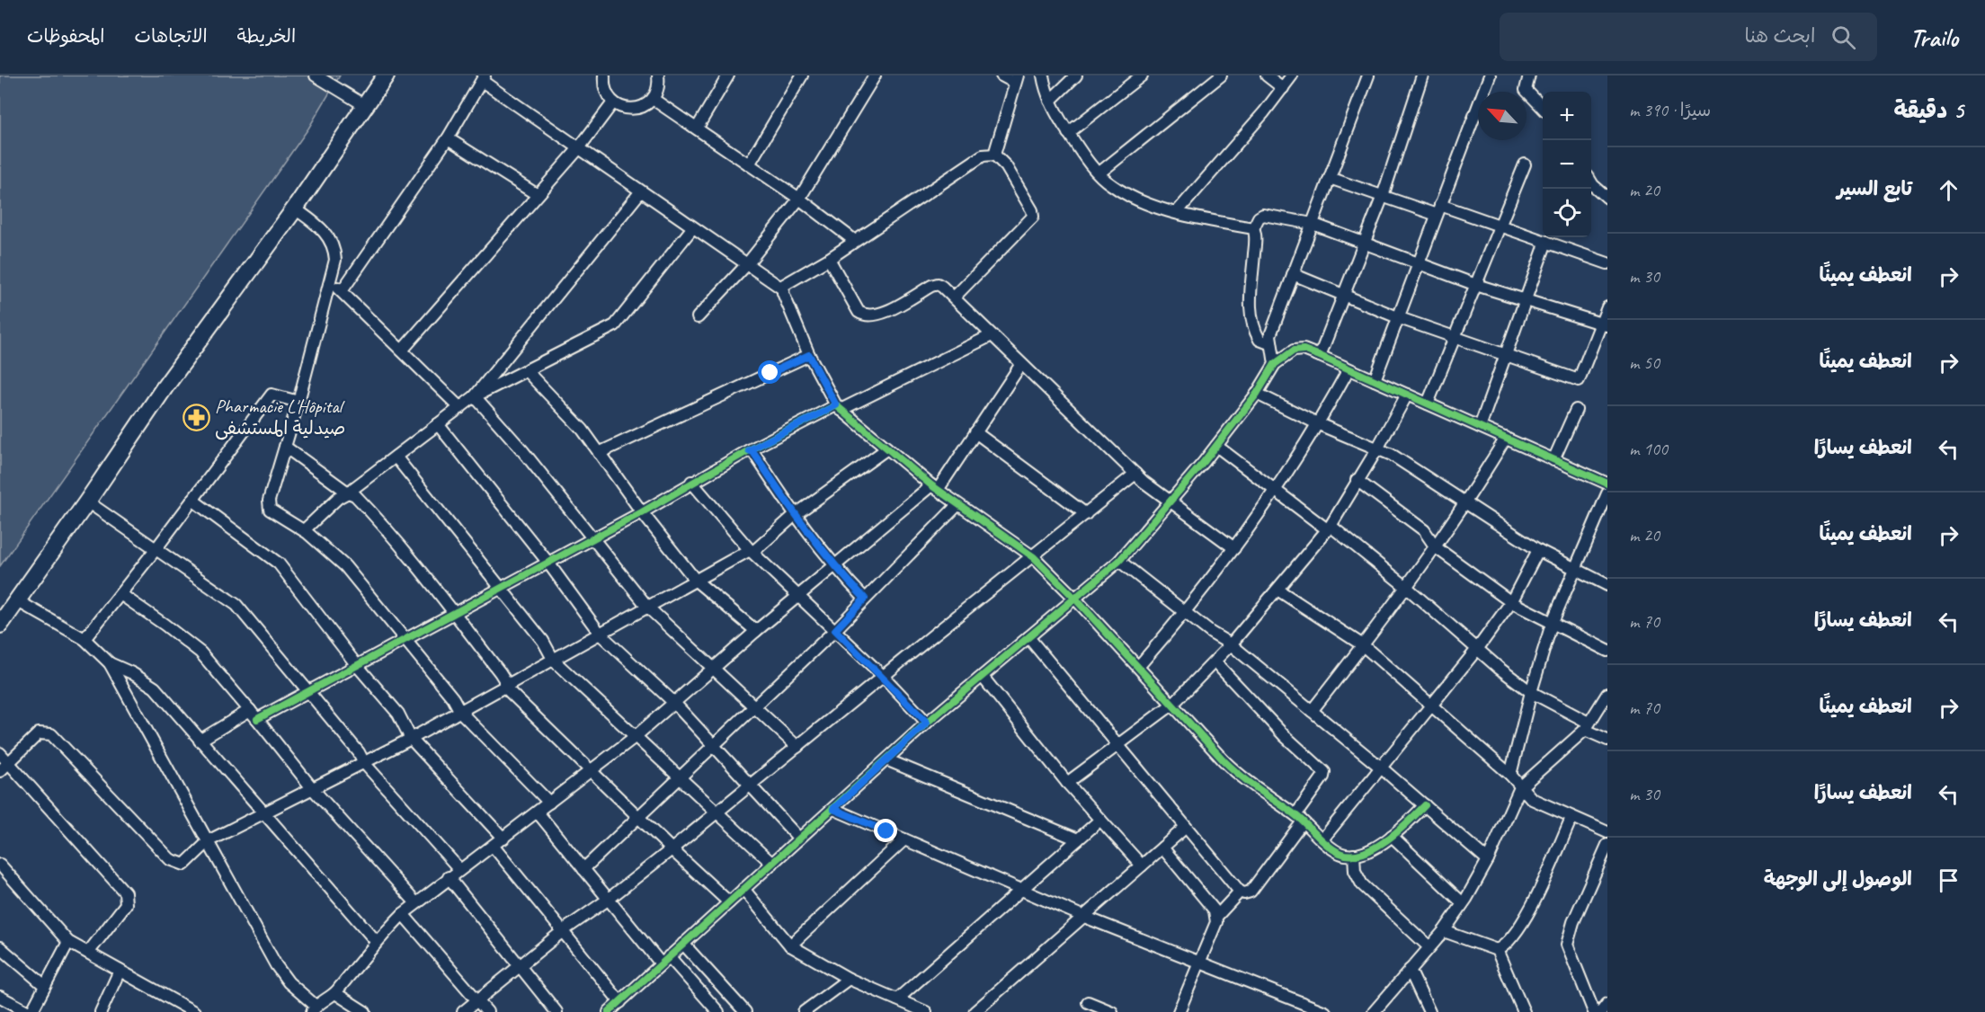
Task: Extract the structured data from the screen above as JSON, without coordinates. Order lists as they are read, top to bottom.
{
  "places": {
    "pharmacy": ["Pharmacie L'Hôpital صيدلية المستشفى"]
  },
  "north": "top left",
  "page": {
    "header": "Trailo",
    "search": "ابحث هنا",
    "nav": ["الخريطة", "الاتجاهات", "المحفوظات"],
    "heading": ["5 دقيقة", "سيرًا · 390 m"],
    "map_buttons": ["+", "−"],
    "list": [
      ["تابع السير", "20 m"],
      ["انعطف يمينًا", "30 m"],
      ["انعطف يمينًا", "50 m"],
      ["انعطف يسارًا", "100 m"],
      ["انعطف يمينًا", "20 m"],
      ["انعطف يسارًا", "70 m"],
      ["انعطف يمينًا", "70 m"],
      ["انعطف يسارًا", "30 m"],
      "الوصول إلى الوجهة"
    ]
  }
}
